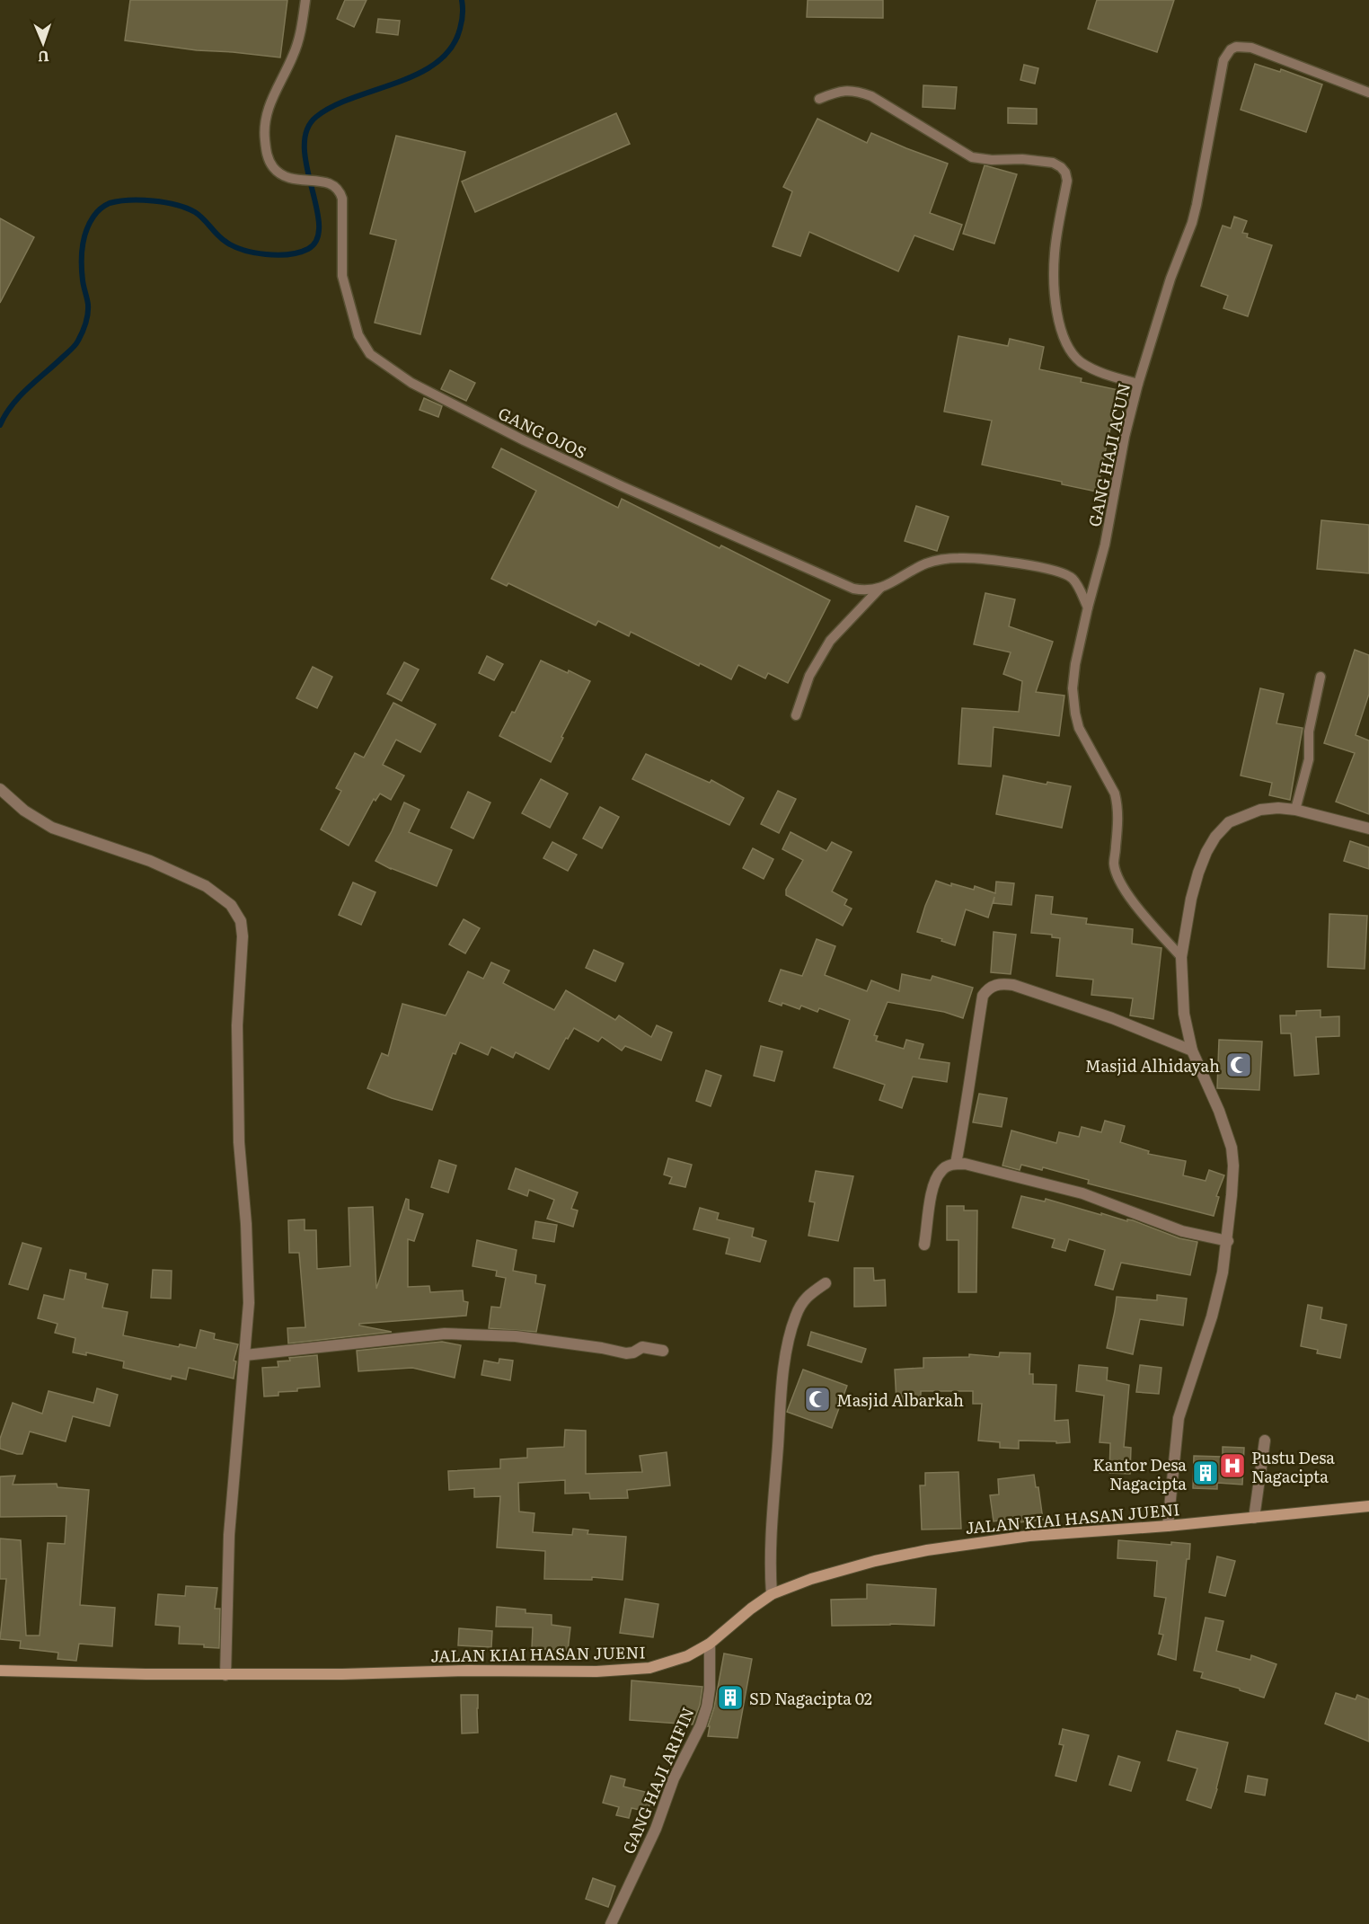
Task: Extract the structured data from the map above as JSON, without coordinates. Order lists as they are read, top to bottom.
{
  "streets": {
    "street": ["JALAN KIAI HASAN JUENI", "GANG HAJI ARIFIN"],
    "lane": ["GANG OJOS", "GANG HAJI ACUN"]
  },
  "crossings": [
    ["GANG OJOS", "GANG HAJI ACUN"],
    ["JALAN KIAI HASAN JUENI", "GANG HAJI ARIFIN"]
  ],
  "places": {
    "mosque": ["Masjid Alhidayah", "Masjid Albarkah"],
    "hospital": ["Pustu Desa Nagacipta"],
    "building": ["Kantor Desa Nagacipta", "SD Nagacipta 02"]
  },
  "north": "bottom"
}
